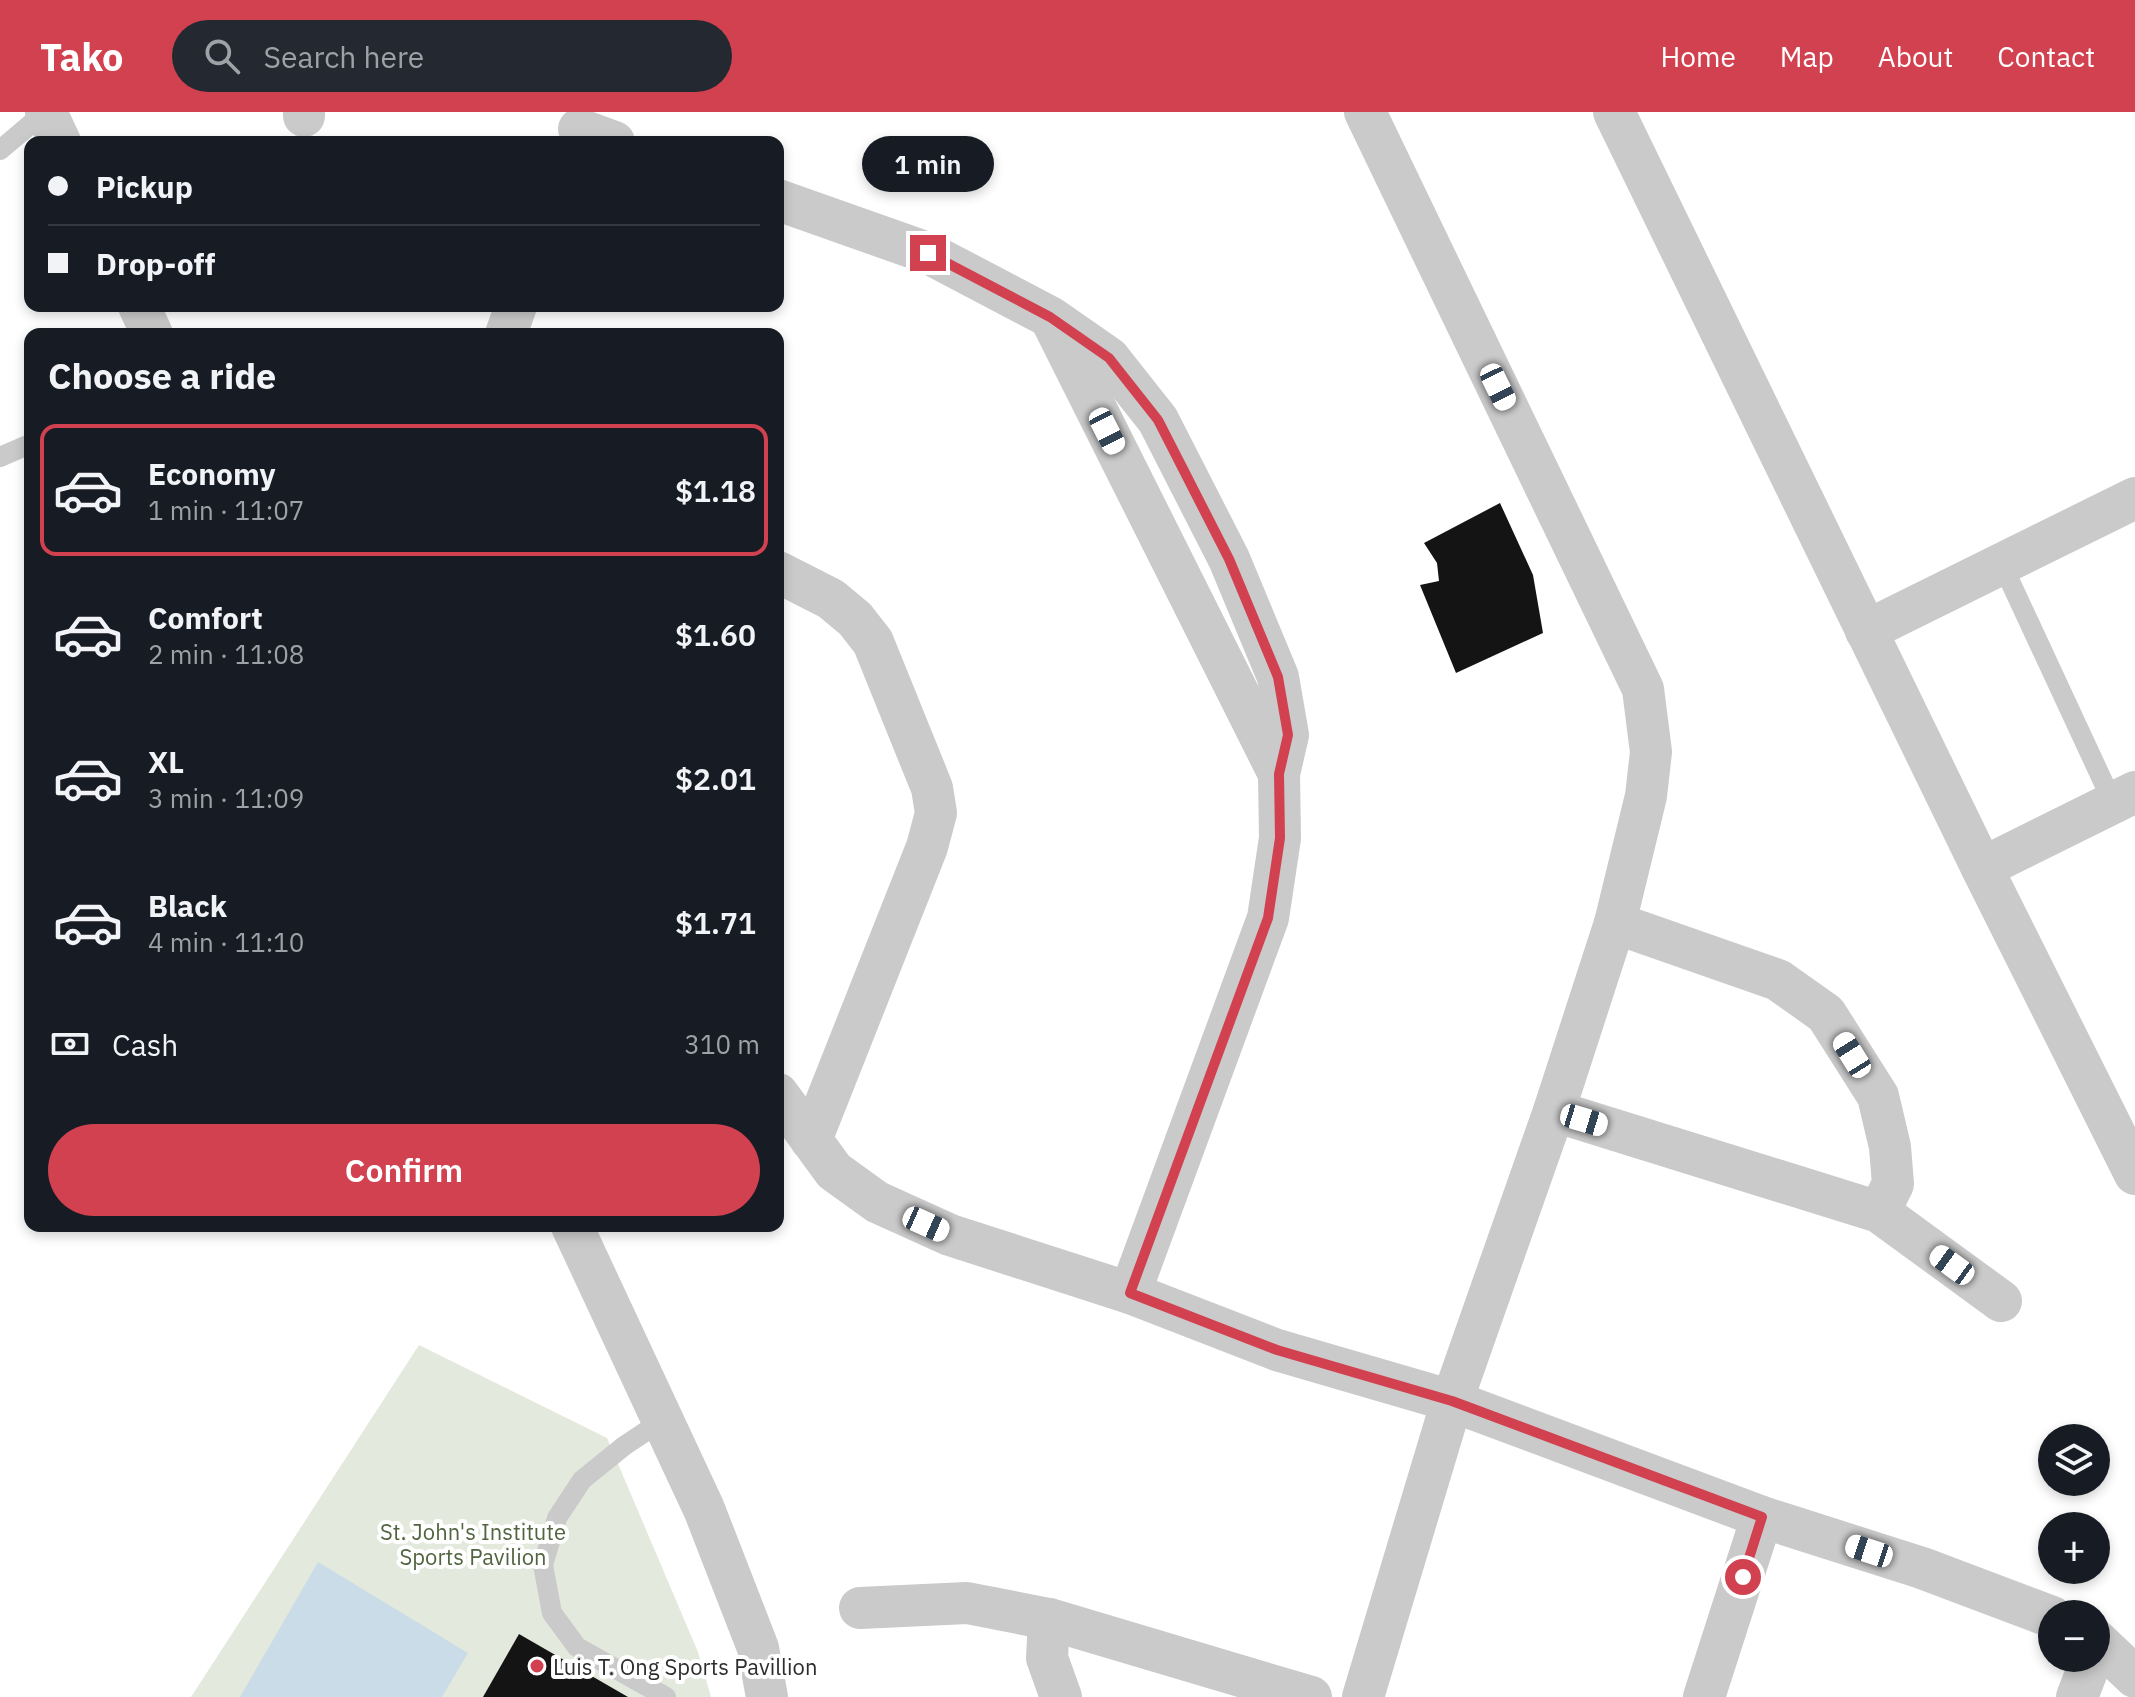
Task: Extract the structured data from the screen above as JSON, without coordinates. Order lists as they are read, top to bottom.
{
  "parks": ["St. John's Institute Sports Pavilion"],
  "places": ["Luis T. Ong Sports Pavillion"],
  "page": {
    "header": "Tako",
    "search": "Search here",
    "nav": [
      "Home",
      "Map",
      "About",
      "Contact"
    ],
    "bubble": "1 min",
    "banner": ["Pickup", "Drop-off"],
    "heading": "Choose a ride",
    "list": [
      {
        "name": "Economy",
        "note": "1 min · 11:07",
        "value": "$1.18"
      },
      {
        "name": "Comfort",
        "note": "2 min · 11:08",
        "value": "$1.60"
      },
      {
        "name": "XL",
        "note": "3 min · 11:09",
        "value": "$2.01"
      },
      {
        "name": "Black",
        "note": "4 min · 11:10",
        "value": "$1.71"
      }
    ],
    "pay": ["Cash", "310 m"],
    "buttons": "Confirm",
    "map_buttons": ["+", "−"]
  }
}
